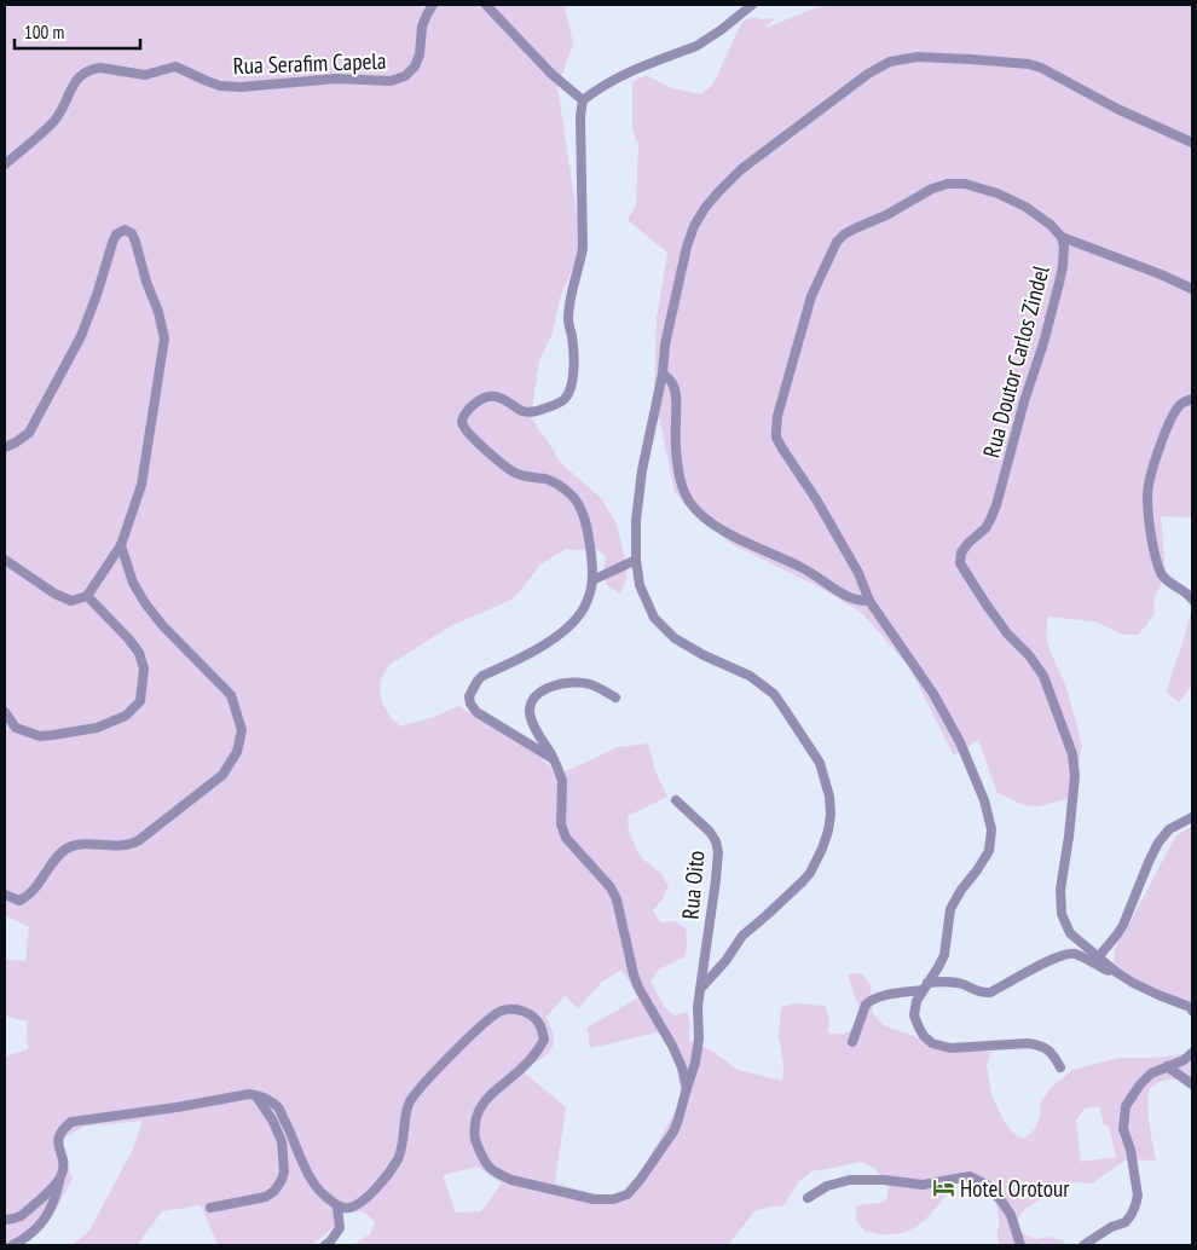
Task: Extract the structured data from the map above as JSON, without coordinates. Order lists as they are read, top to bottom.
{
  "streets": {
    "street": ["Rua Serafim Capela", "Rua Doutor Carlos Zindel", "Rua Oito"]
  },
  "places": {
    "hotel": ["Hotel Orotour"]
  },
  "scale_bar": "100 m"
}
